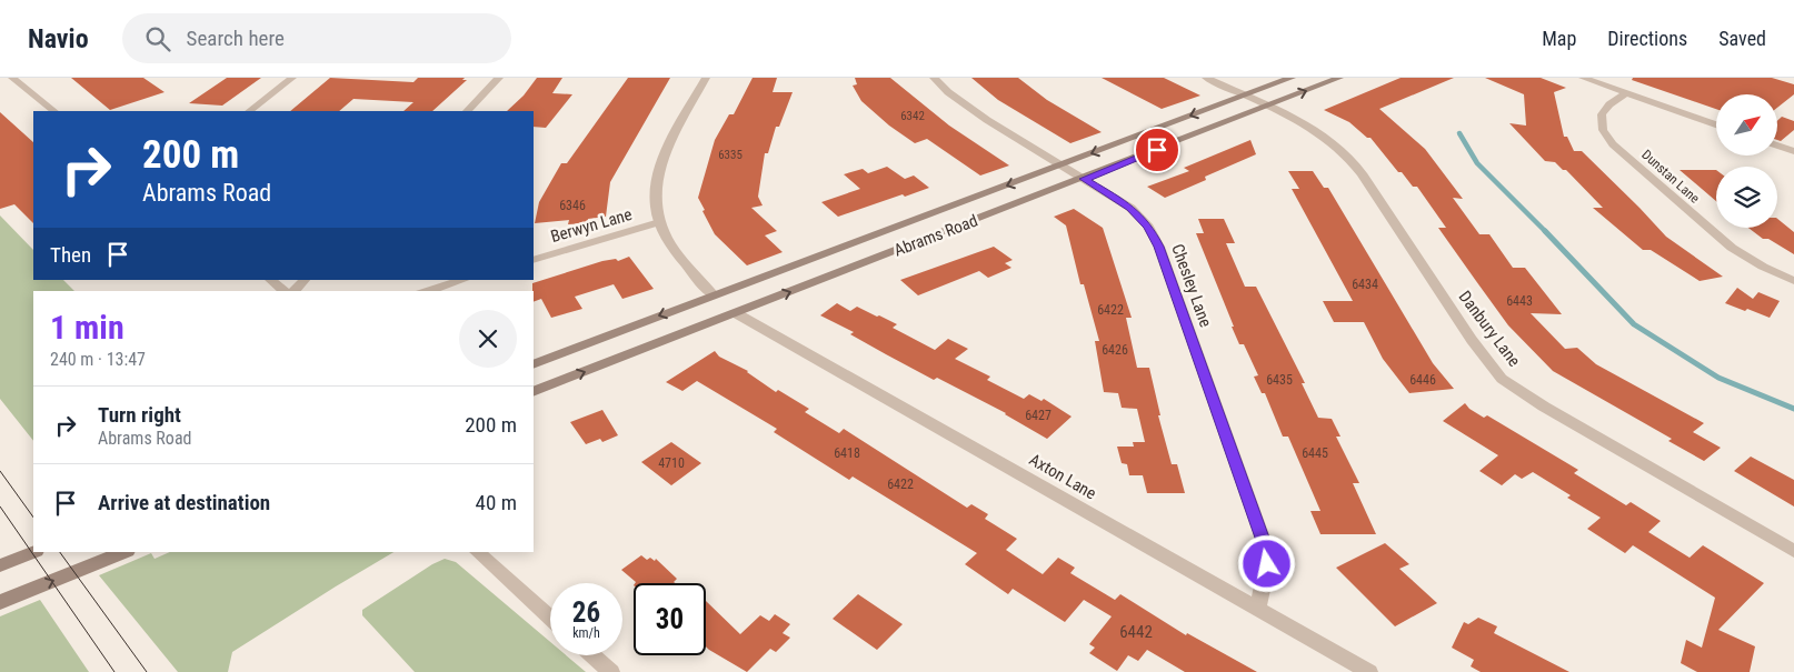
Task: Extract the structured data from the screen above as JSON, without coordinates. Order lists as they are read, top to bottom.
{
  "streets": {
    "main road": ["Abrams Road"],
    "street": [
      "Dunstan Lane",
      "Berwyn Lane",
      "Chesley Lane",
      "Danbury Lane",
      "Axton Lane"
    ]
  },
  "crossings": [
    ["Abrams Road", "Chesley Lane"],
    ["Abrams Road", "Danbury Lane"],
    ["Abrams Road", "Axton Lane"],
    ["Chesley Lane", "Axton Lane"]
  ],
  "house_numbers": [
    "6342",
    "6335",
    "6346",
    "6434",
    "6443",
    "6422",
    "6426",
    "6435",
    "6446",
    "6427",
    "6418",
    "6445",
    "4710",
    "6422",
    "6442"
  ],
  "north": "top right",
  "page": {
    "header": "Navio",
    "search": "Search here",
    "nav": ["Map", "Directions", "Saved"],
    "turn": ["200 m", "Abrams Road"],
    "then": "Then",
    "heading": ["1 min", "240 m · 13:47"],
    "list": [
      {
        "name": "Turn right",
        "note": "Abrams Road",
        "value": "200 m"
      },
      {
        "name": "Arrive at destination",
        "value": "40 m"
      }
    ],
    "speed": "26 km/h",
    "limit": "30"
  }
}
